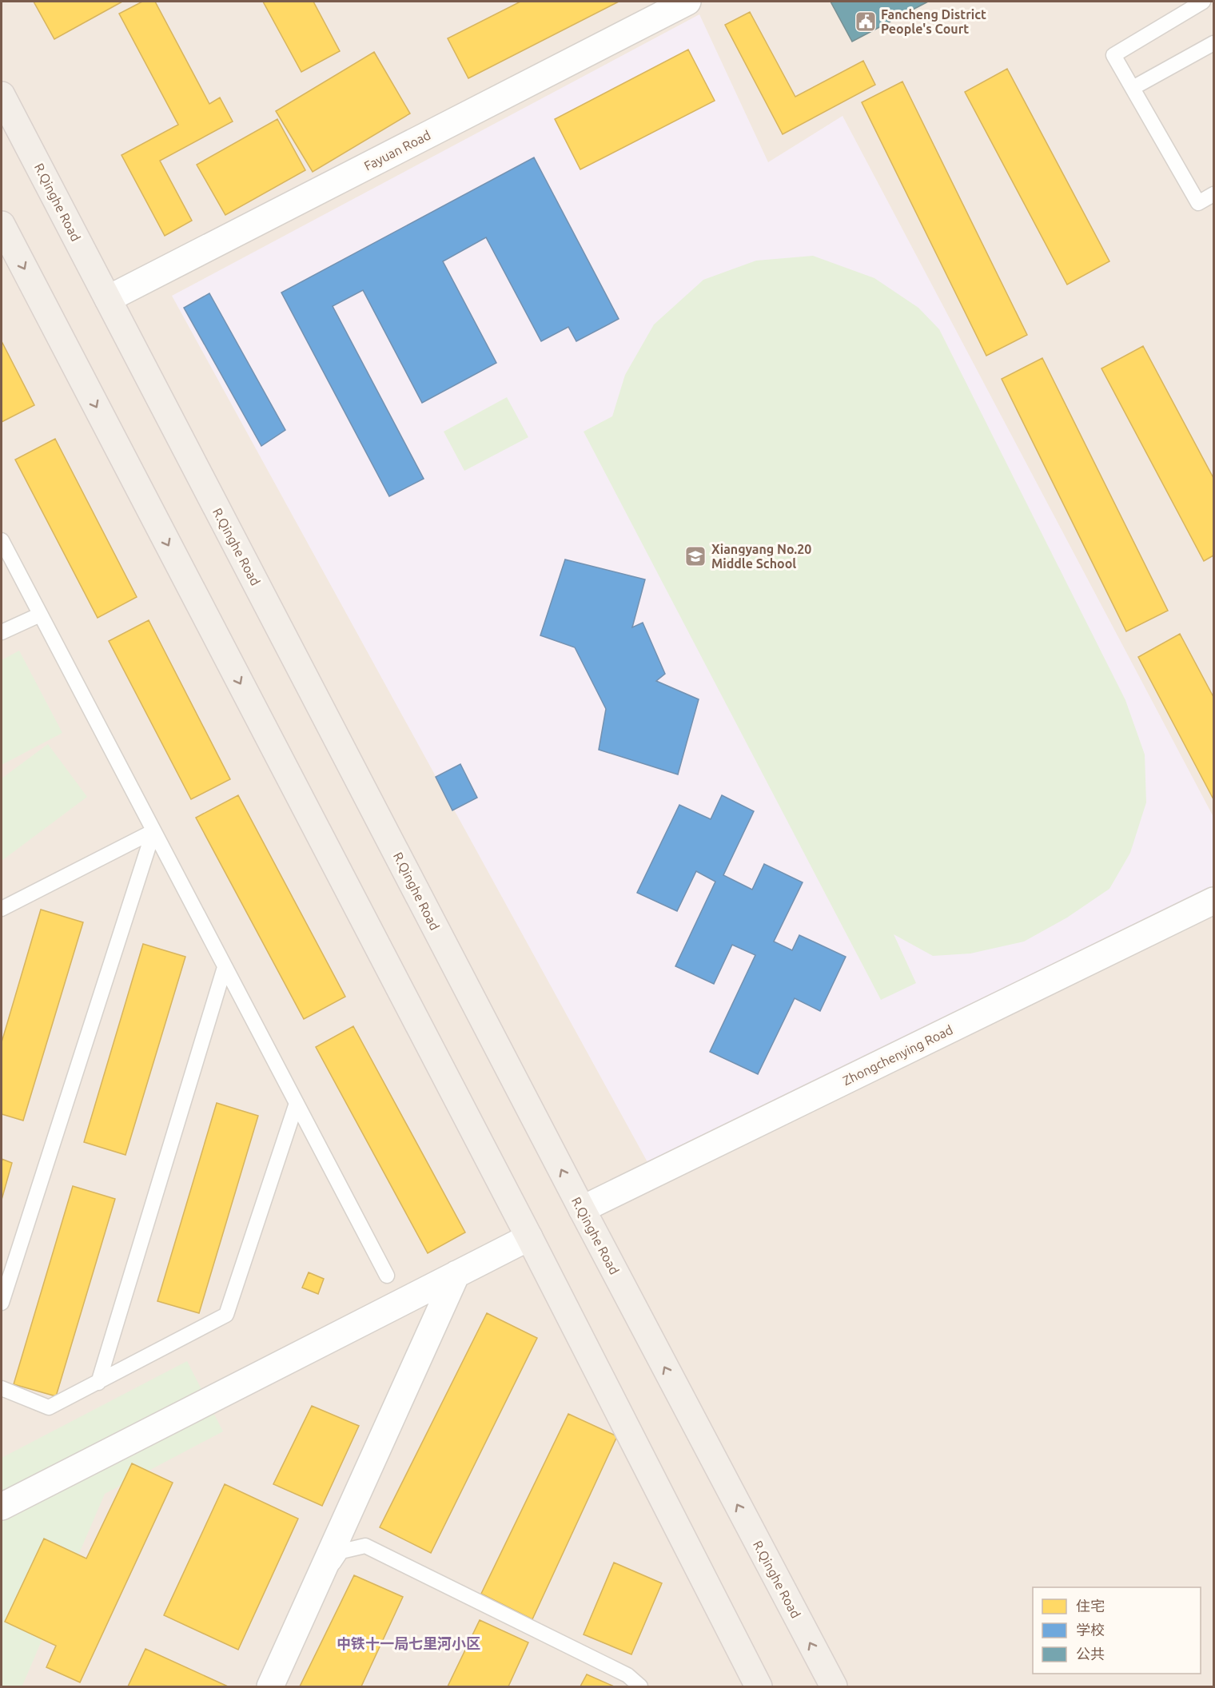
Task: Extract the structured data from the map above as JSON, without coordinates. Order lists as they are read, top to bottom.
{
  "streets": {
    "main road": ["R.Qinghe Road"],
    "street": ["Fayuan Road", "Zhongchenying Road"]
  },
  "crossings": [
    ["Fayuan Road", "R.Qinghe Road"],
    ["R.Qinghe Road", "Zhongchenying Road"]
  ],
  "districts": ["中铁十一局七里河小区"],
  "places": {
    "public building": ["Fancheng District People's Court"],
    "school or university": ["Xiangyang No.20 Middle School"]
  },
  "legend": ["住宅", "学校", "公共"]
}
